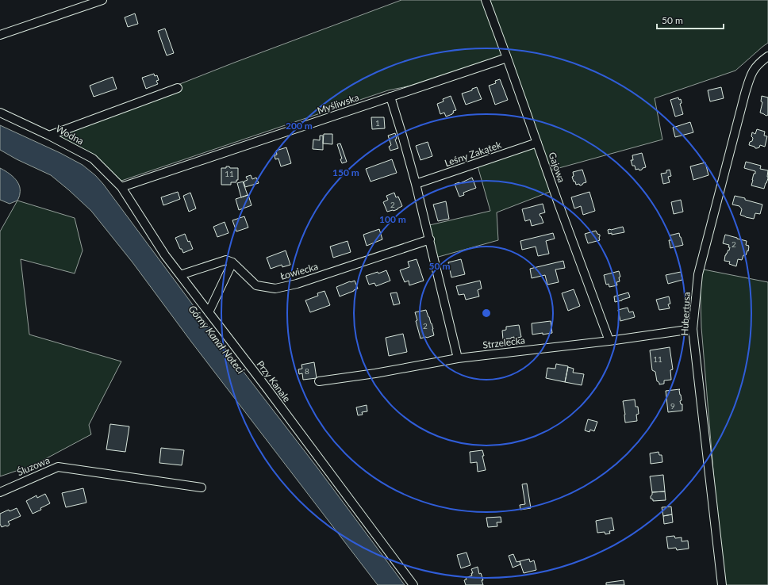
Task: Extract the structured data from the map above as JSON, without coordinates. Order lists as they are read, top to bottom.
{
  "streets": {
    "street": [
      "Myśliwska",
      "Wodna",
      "Leśny Zakątek",
      "Gajowa",
      "Łowiecka",
      "Hubertusa",
      "Strzelecka",
      "Przy Kanale",
      "Śluzowa"
    ]
  },
  "crossings": [
    ["Myśliwska", "Wodna"],
    ["Myśliwska", "Gajowa"],
    ["Myśliwska", "Przy Kanale"],
    ["Wodna", "Przy Kanale"],
    ["Leśny Zakątek", "Gajowa"],
    ["Gajowa", "Strzelecka"],
    ["Hubertusa", "Strzelecka"]
  ],
  "water": ["Górny Kanał Noteci"],
  "house_numbers": [
    "1",
    "11",
    "2",
    "2",
    "2",
    "11",
    "8",
    "9"
  ],
  "scale_bar": "50 m",
  "rings": [
    "200 m",
    "150 m",
    "100 m",
    "50 m"
  ]
}
